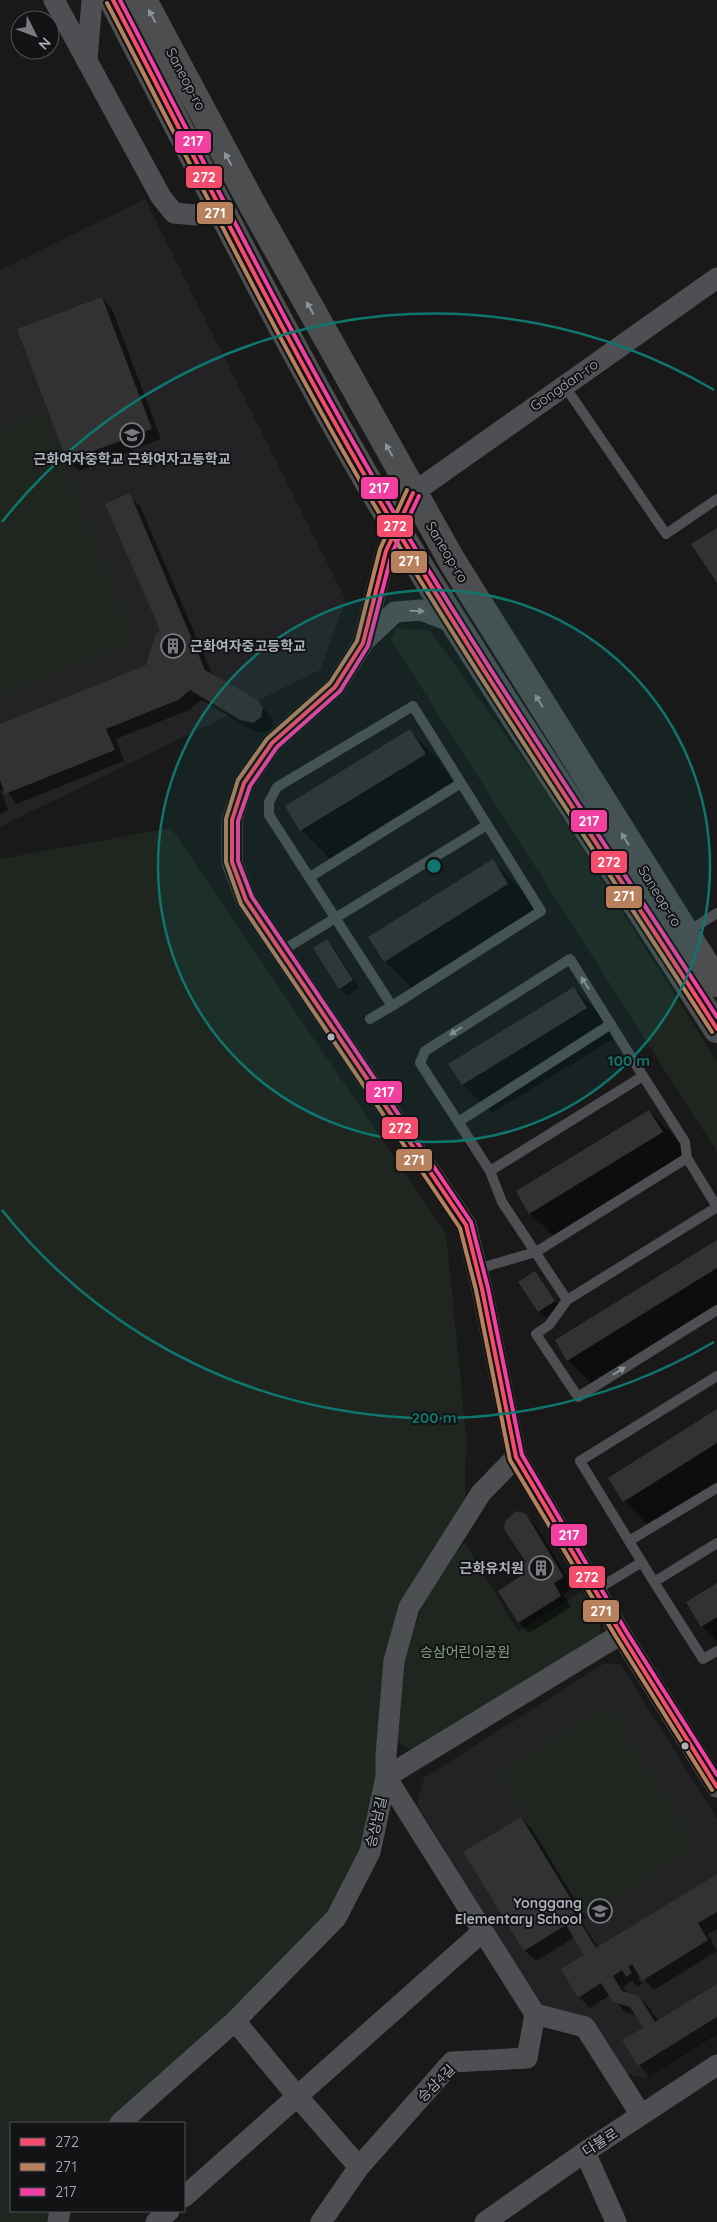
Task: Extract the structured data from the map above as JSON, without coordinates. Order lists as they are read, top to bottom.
{
  "streets": {
    "street": [
      "Saneop-ro",
      "Gongdan-ro",
      "승상남길",
      "승삼4길",
      "다불로"
    ]
  },
  "crossings": [
    ["Saneop-ro", "Gongdan-ro"]
  ],
  "parks": ["승삼어린이공원"],
  "places": {
    "school or university": ["근화여자중학교 근화여자고등학교", "Yonggang Elementary School"],
    "building": ["근화여자중고등학교", "근화유치원"]
  },
  "lines": ["transit line 272", "transit line 217", "transit line 271"],
  "legend": ["272", "271", "217"],
  "north": "bottom right",
  "rings": ["100 m", "200 m"]
}
